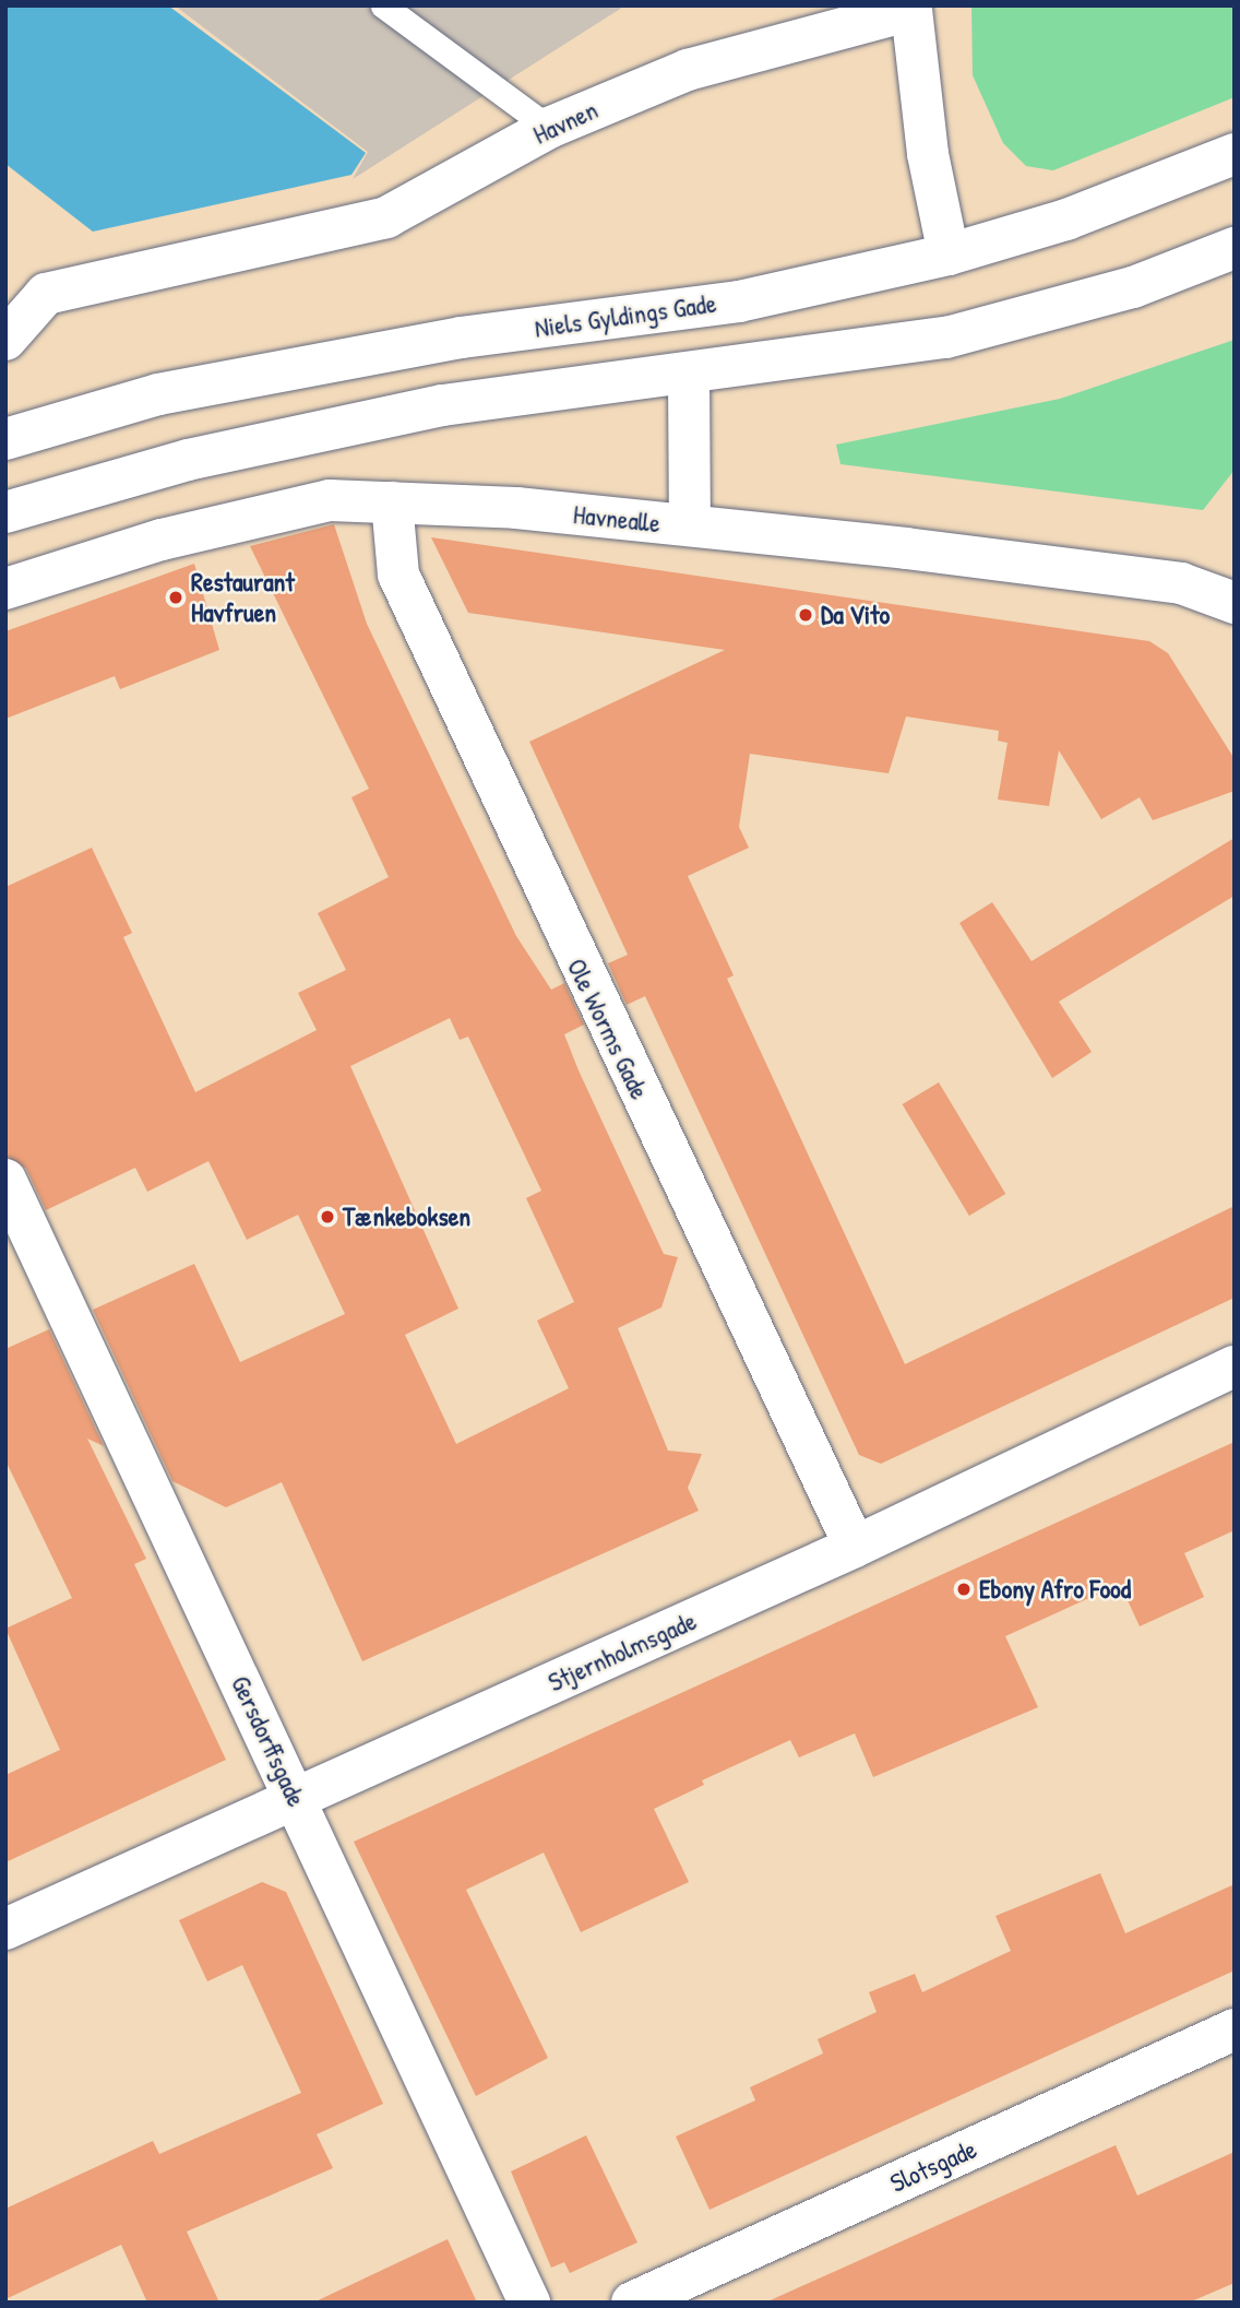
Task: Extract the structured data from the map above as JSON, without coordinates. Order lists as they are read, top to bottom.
{
  "streets": {
    "street": [
      "Havnen",
      "Niels Gyldings Gade",
      "Havnealle",
      "Ole Worms Gade",
      "Stjernholmsgade",
      "Gersdorffsgade",
      "Slotsgade"
    ]
  },
  "crossings": [
    ["Havnen", "Niels Gyldings Gade"],
    ["Havnealle", "Ole Worms Gade"],
    ["Ole Worms Gade", "Stjernholmsgade"],
    ["Stjernholmsgade", "Gersdorffsgade"]
  ],
  "places": [
    "Restaurant Havfruen",
    "Da Vito",
    "Tænkeboksen",
    "Ebony Afro Food"
  ]
}
